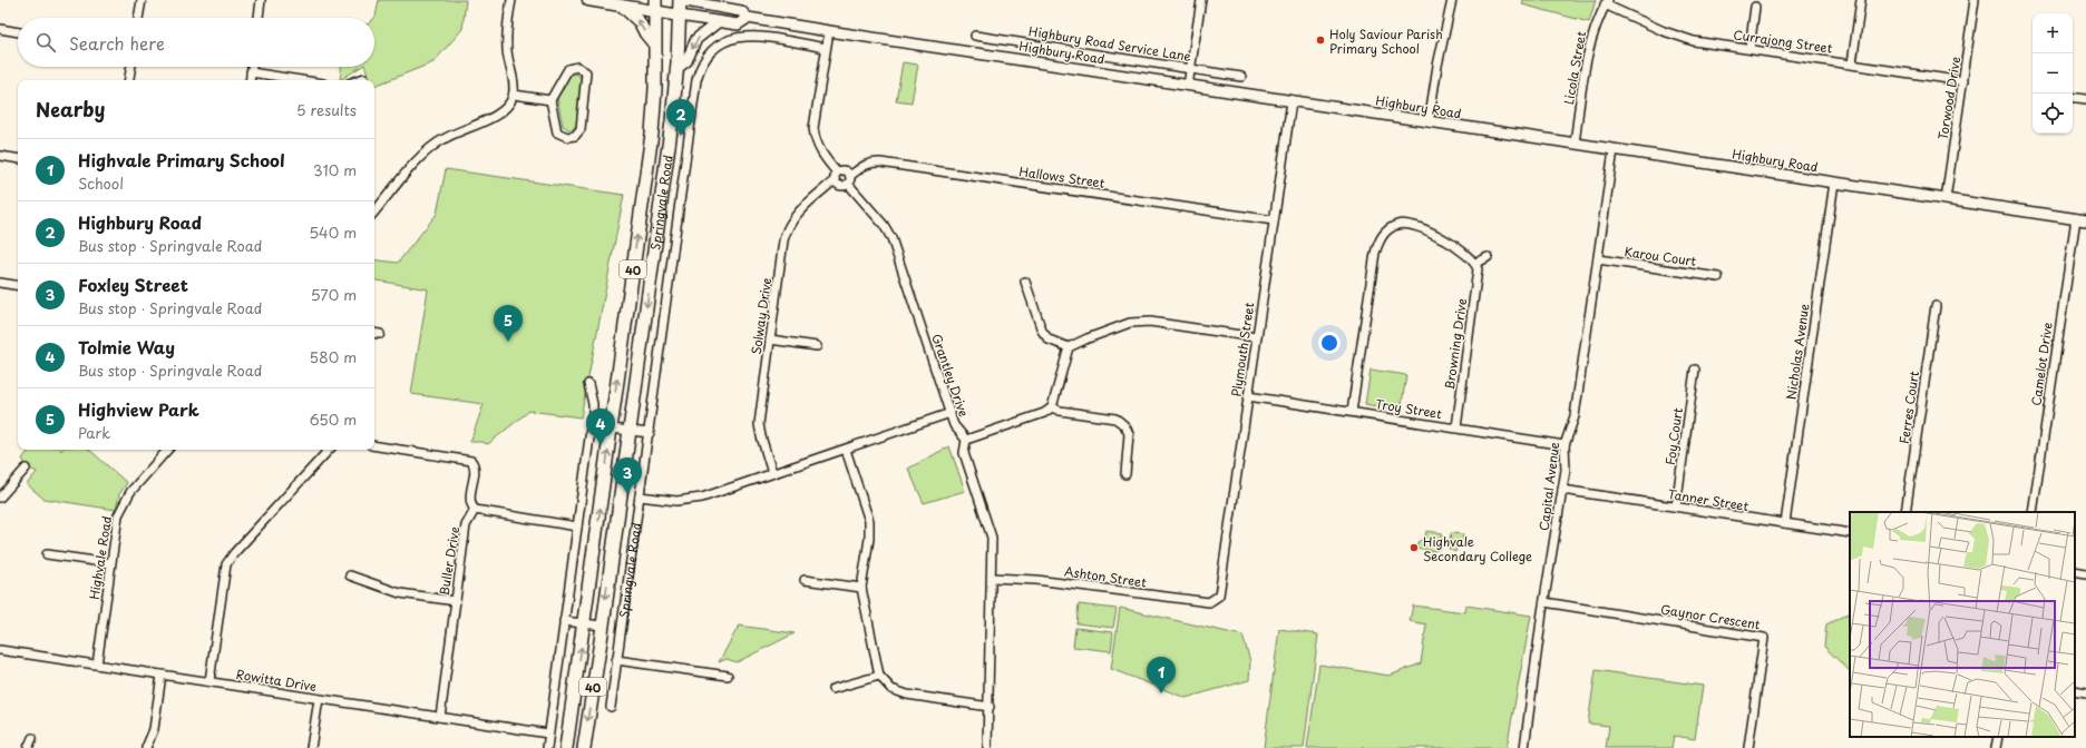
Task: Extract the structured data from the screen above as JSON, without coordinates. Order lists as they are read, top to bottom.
{
  "streets": {
    "highway": ["Springvale Road", "40"],
    "main road": ["Highbury Road"],
    "street": [
      "Currajong Street",
      "Highbury Road Service Lane",
      "Licola Street",
      "Torwood Drive",
      "Hallows Street",
      "Karou Court",
      "Solway Drive",
      "Browning Drive",
      "Plymouth Street",
      "Nicholas Avenue",
      "Camelot Drive",
      "Grantley Drive",
      "Ferres Court",
      "Troy Street",
      "Foy Court",
      "Capital Avenue",
      "Tanner Street",
      "Highvale Road",
      "Buller Drive",
      "Ashton Street",
      "Gaynor Crescent",
      "Rowitta Drive"
    ]
  },
  "crossings": [
    ["Currajong Street", "Licola Street"],
    ["Currajong Street", "Torwood Drive"],
    ["Highbury Road", "Licola Street"],
    ["Highbury Road", "Torwood Drive"],
    ["Highbury Road", "Springvale Road"],
    ["Highbury Road", "Plymouth Street"],
    ["Highbury Road", "Nicholas Avenue"],
    ["Highbury Road", "Camelot Drive"],
    ["Highbury Road", "Capital Avenue"],
    ["Hallows Street", "Plymouth Street"],
    ["Hallows Street", "Grantley Drive"],
    ["Karou Court", "Capital Avenue"],
    ["Browning Drive", "Troy Street"],
    ["Plymouth Street", "Troy Street"],
    ["Plymouth Street", "Ashton Street"],
    ["Nicholas Avenue", "Tanner Street"],
    ["Troy Street", "Capital Avenue"],
    ["Foy Court", "Tanner Street"],
    ["Capital Avenue", "Tanner Street"],
    ["Capital Avenue", "Gaynor Crescent"],
    ["Highvale Road", "Rowitta Drive"],
    ["Buller Drive", "Rowitta Drive"]
  ],
  "places": ["Holy Saviour Parish Primary School", "Highvale Secondary College"],
  "page": {
    "map_buttons": ["+", "−"],
    "search": "Search here",
    "heading": ["Nearby", "5 results"],
    "pins": [
      "2",
      "5",
      "4",
      "3",
      "1"
    ],
    "list": [
      {
        "mark": "1",
        "name": "Highvale Primary School",
        "note": "School",
        "value": "310 m"
      },
      {
        "mark": "2",
        "name": "Highbury Road",
        "note": "Bus stop · Springvale Road",
        "value": "540 m"
      },
      {
        "mark": "3",
        "name": "Foxley Street",
        "note": "Bus stop · Springvale Road",
        "value": "570 m"
      },
      {
        "mark": "4",
        "name": "Tolmie Way",
        "note": "Bus stop · Springvale Road",
        "value": "580 m"
      },
      {
        "mark": "5",
        "name": "Highview Park",
        "note": "Park",
        "value": "650 m"
      }
    ]
  }
}
